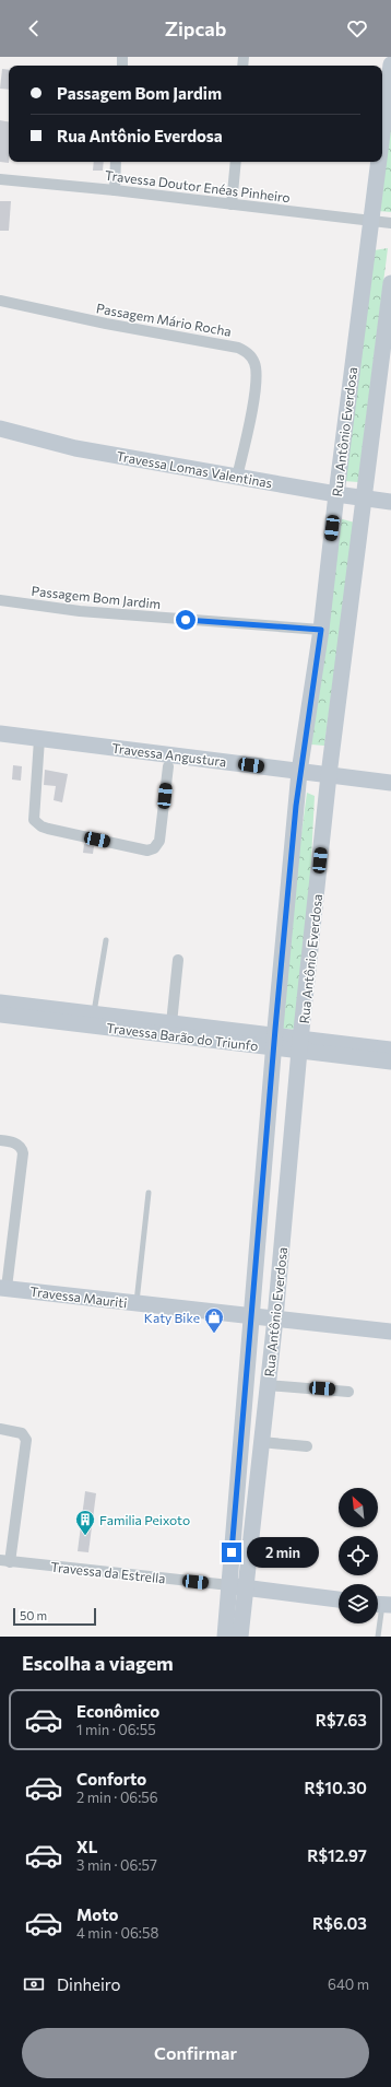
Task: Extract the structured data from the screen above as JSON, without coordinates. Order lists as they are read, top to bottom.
{
  "streets": {
    "street": [
      "Travessa Doutor Enéas Pinheiro",
      "Passagem Mário Rocha",
      "Rua Antônio Everdosa",
      "Travessa Lomas Valentinas",
      "Passagem Bom Jardim",
      "Travessa Angustura",
      "Travessa Barão do Triunfo",
      "Travessa Mauriti",
      "Travessa da Estrella"
    ]
  },
  "crossings": [
    ["Travessa Doutor Enéas Pinheiro", "Rua Antônio Everdosa"],
    ["Passagem Mário Rocha", "Travessa Lomas Valentinas"],
    ["Rua Antônio Everdosa", "Travessa Lomas Valentinas"],
    ["Rua Antônio Everdosa", "Passagem Bom Jardim"],
    ["Rua Antônio Everdosa", "Travessa Angustura"],
    ["Rua Antônio Everdosa", "Travessa Barão do Triunfo"],
    ["Rua Antônio Everdosa", "Travessa Mauriti"],
    ["Rua Antônio Everdosa", "Travessa da Estrella"]
  ],
  "places": {
    "shop": ["Katy Bike"],
    "building": ["Familia Peixoto"]
  },
  "scale_bar": "50 m",
  "north": "top left",
  "page": {
    "header": "Zipcab",
    "banner": ["Passagem Bom Jardim", "Rua Antônio Everdosa"],
    "bubble": "2 min",
    "scale": "50 m",
    "heading": "Escolha a viagem",
    "list": [
      {
        "name": "Econômico",
        "note": "1 min · 06:55",
        "value": "R$7.63"
      },
      {
        "name": "Conforto",
        "note": "2 min · 06:56",
        "value": "R$10.30"
      },
      {
        "name": "XL",
        "note": "3 min · 06:57",
        "value": "R$12.97"
      },
      {
        "name": "Moto",
        "note": "4 min · 06:58",
        "value": "R$6.03"
      }
    ],
    "pay": ["Dinheiro", "640 m"],
    "buttons": "Confirmar"
  }
}
